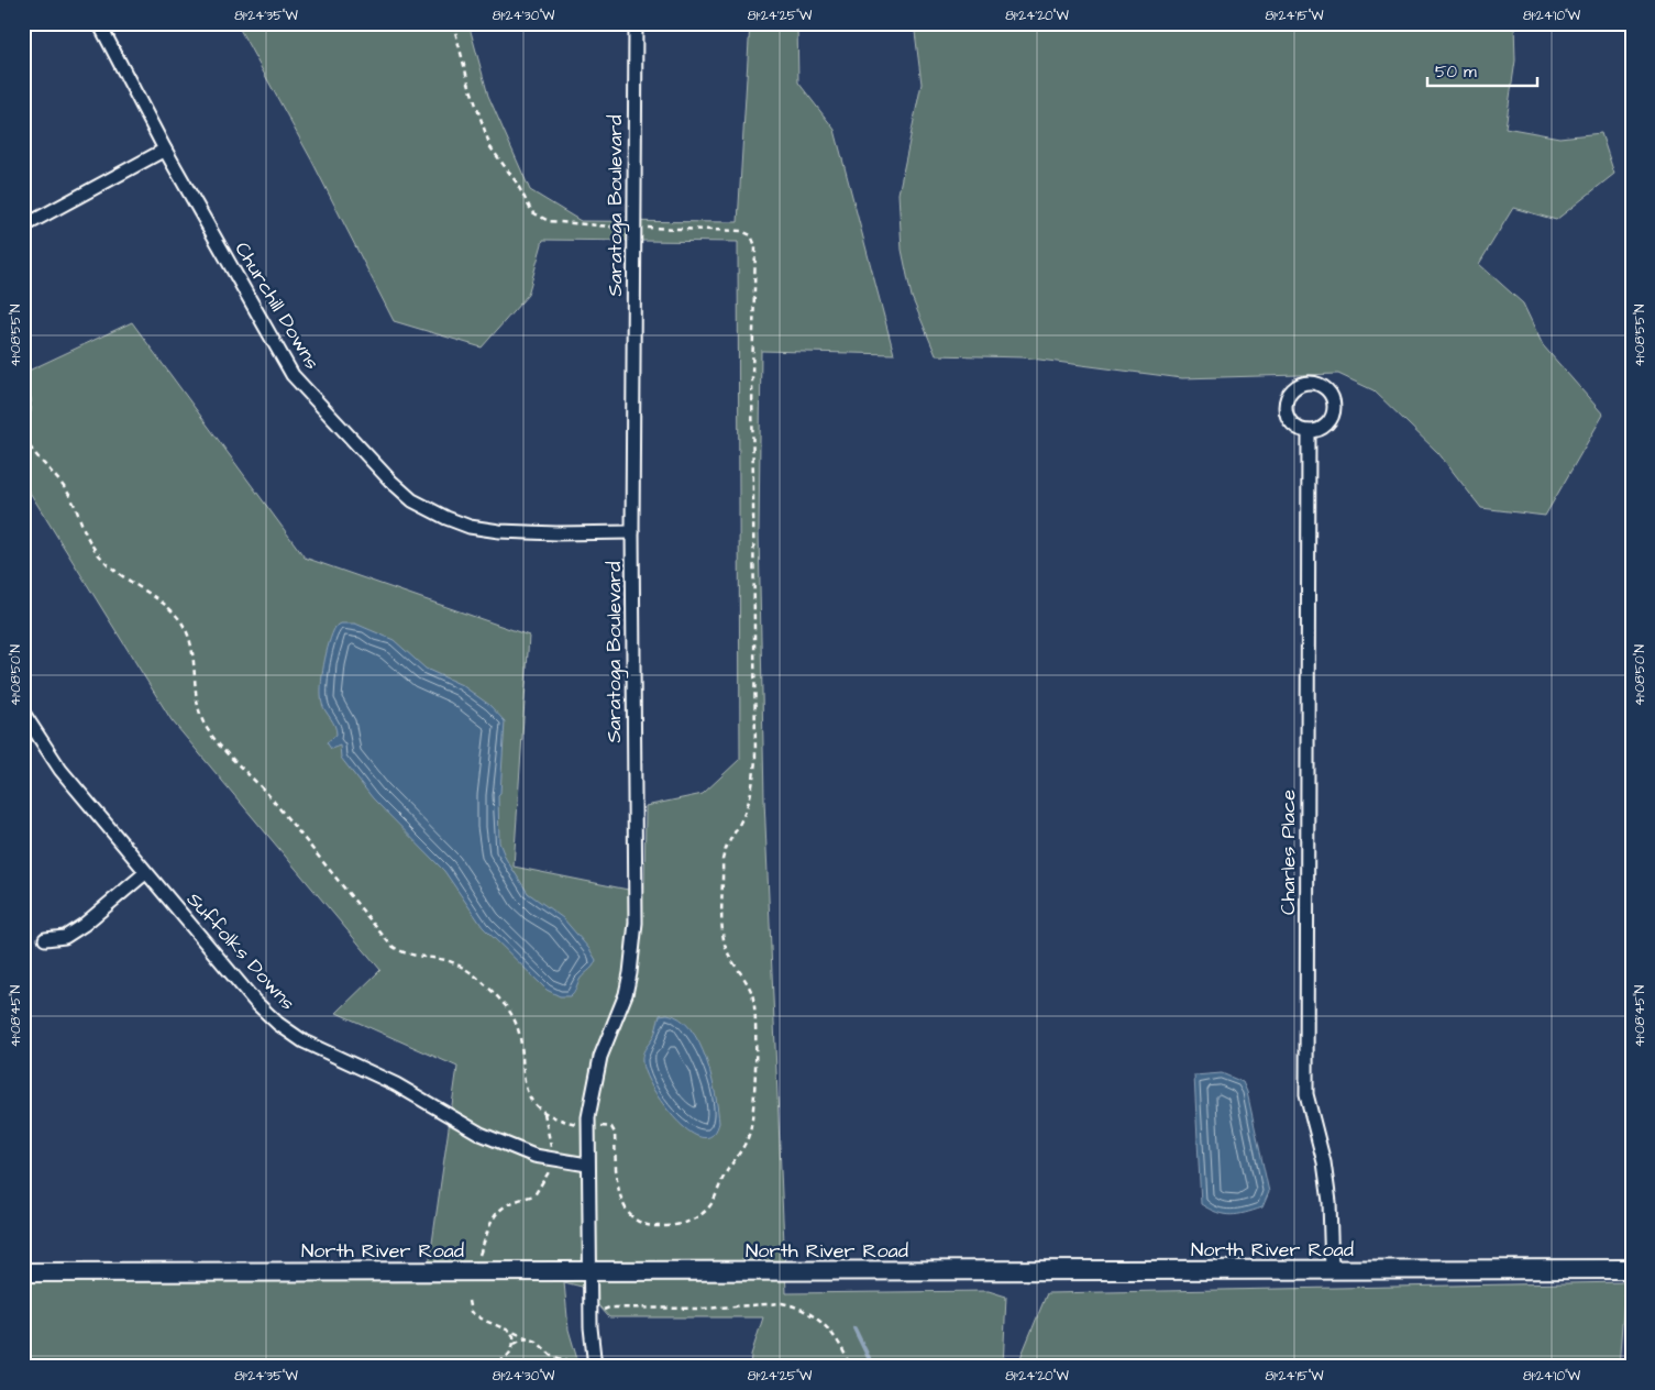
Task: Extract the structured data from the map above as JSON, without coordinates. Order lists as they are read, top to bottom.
{
  "streets": {
    "street": [
      "Saratoga Boulevard",
      "Churchill Downs",
      "Charles Place",
      "Suffolks Downs",
      "North River Road"
    ]
  },
  "crossings": [
    ["Saratoga Boulevard", "Churchill Downs"],
    ["Saratoga Boulevard", "Suffolks Downs"],
    ["Saratoga Boulevard", "North River Road"],
    ["Charles Place", "North River Road"]
  ],
  "scale_bar": "50 m",
  "coordinates": [
    "81°24'35\"W",
    "81°24'30\"W",
    "81°24'25\"W",
    "81°24'20\"W",
    "81°24'15\"W",
    "81°24'10\"W",
    "41°08'55\"N",
    "41°08'50\"N",
    "41°08'45\"N"
  ]
}
